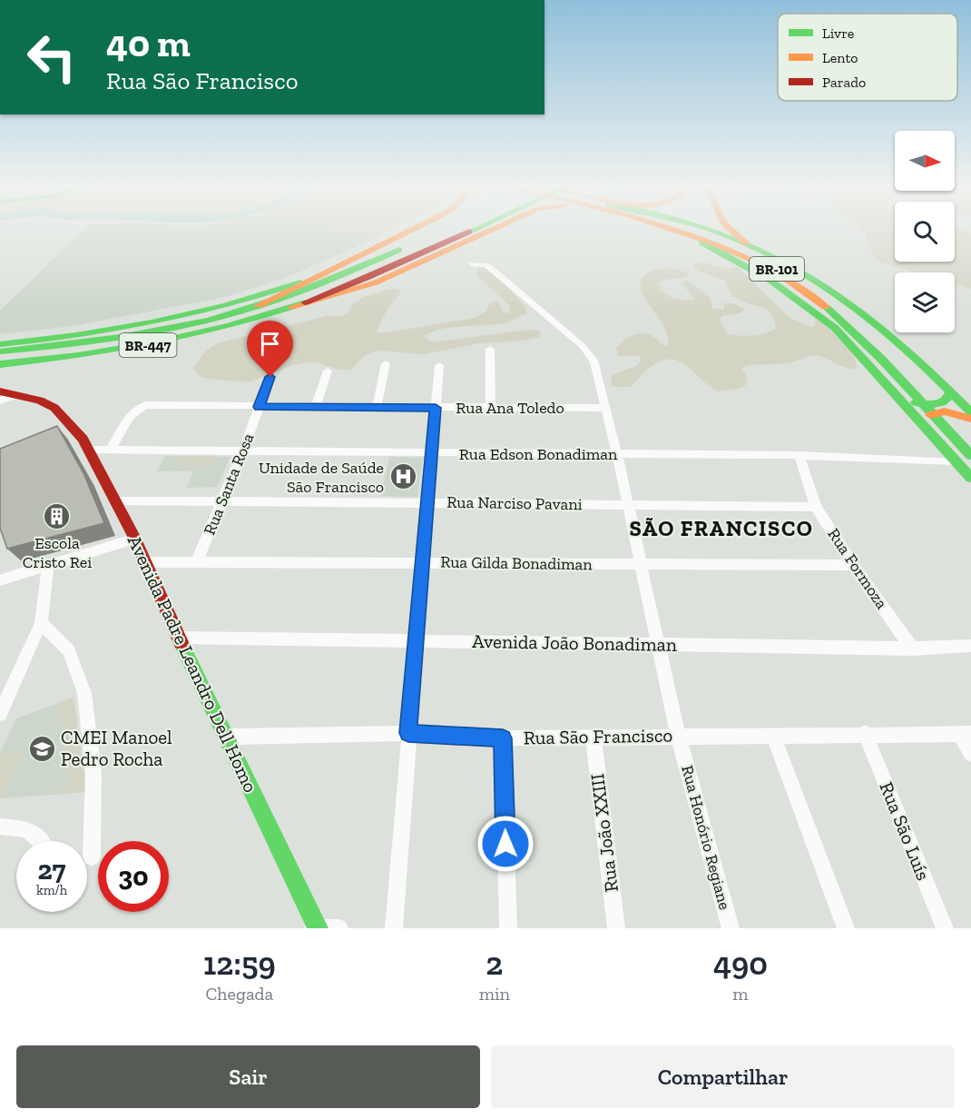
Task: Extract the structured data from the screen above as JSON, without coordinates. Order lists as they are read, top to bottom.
{
  "streets": {
    "main road": ["BR-101", "BR-447", "Avenida Padre Leandro Dell Homo"],
    "street": [
      "Rua Ana Toledo",
      "Rua Edson Bonadiman",
      "Rua Santa Rosa",
      "Rua Narciso Pavani",
      "Rua Gilda Bonadiman",
      "Rua Formoza",
      "Avenida João Bonadiman",
      "Rua São Francisco",
      "Rua São Luís",
      "Rua João XXIII",
      "Rua Honório Regiane"
    ]
  },
  "crossings": [
    ["Rua Ana Toledo", "Rua Edson Bonadiman"],
    ["Rua Ana Toledo", "Rua Santa Rosa"],
    ["Rua Ana Toledo", "Rua Honório Regiane"],
    ["Rua Edson Bonadiman", "Rua Santa Rosa"],
    ["Rua Edson Bonadiman", "Rua Formoza"],
    ["Rua Edson Bonadiman", "Avenida Padre Leandro Dell Homo"],
    ["Rua Edson Bonadiman", "Rua Honório Regiane"],
    ["Rua Santa Rosa", "Rua Narciso Pavani"],
    ["Rua Santa Rosa", "Rua Gilda Bonadiman"],
    ["Rua Narciso Pavani", "Rua Formoza"],
    ["Rua Narciso Pavani", "Avenida Padre Leandro Dell Homo"],
    ["Rua Narciso Pavani", "Rua Honório Regiane"],
    ["Rua Gilda Bonadiman", "Rua Formoza"],
    ["Rua Gilda Bonadiman", "Avenida Padre Leandro Dell Homo"],
    ["Rua Gilda Bonadiman", "Rua Honório Regiane"],
    ["Rua Formoza", "Avenida João Bonadiman"],
    ["Avenida João Bonadiman", "Avenida Padre Leandro Dell Homo"],
    ["Avenida João Bonadiman", "Rua Honório Regiane"],
    ["Avenida Padre Leandro Dell Homo", "Rua São Francisco"],
    ["Rua São Francisco", "Rua São Luís"],
    ["Rua São Francisco", "Rua João XXIII"],
    ["Rua São Francisco", "Rua Honório Regiane"]
  ],
  "districts": ["SÃO FRANCISCO"],
  "places": {
    "hospital": ["Unidade de Saúde São Francisco"],
    "building": ["Escola Cristo Rei"],
    "school or university": ["CMEI Manoel Pedro Rocha"]
  },
  "legend": ["Livre", "Lento", "Parado"],
  "north": "right",
  "page": {
    "turn": ["40 m", "Rua São Francisco"],
    "speed": "27 km/h",
    "limit": "30",
    "eta": [
      "12:59",
      "Chegada",
      "2",
      "min",
      "490",
      "m"
    ],
    "buttons": ["Sair", "Compartilhar"]
  }
}
